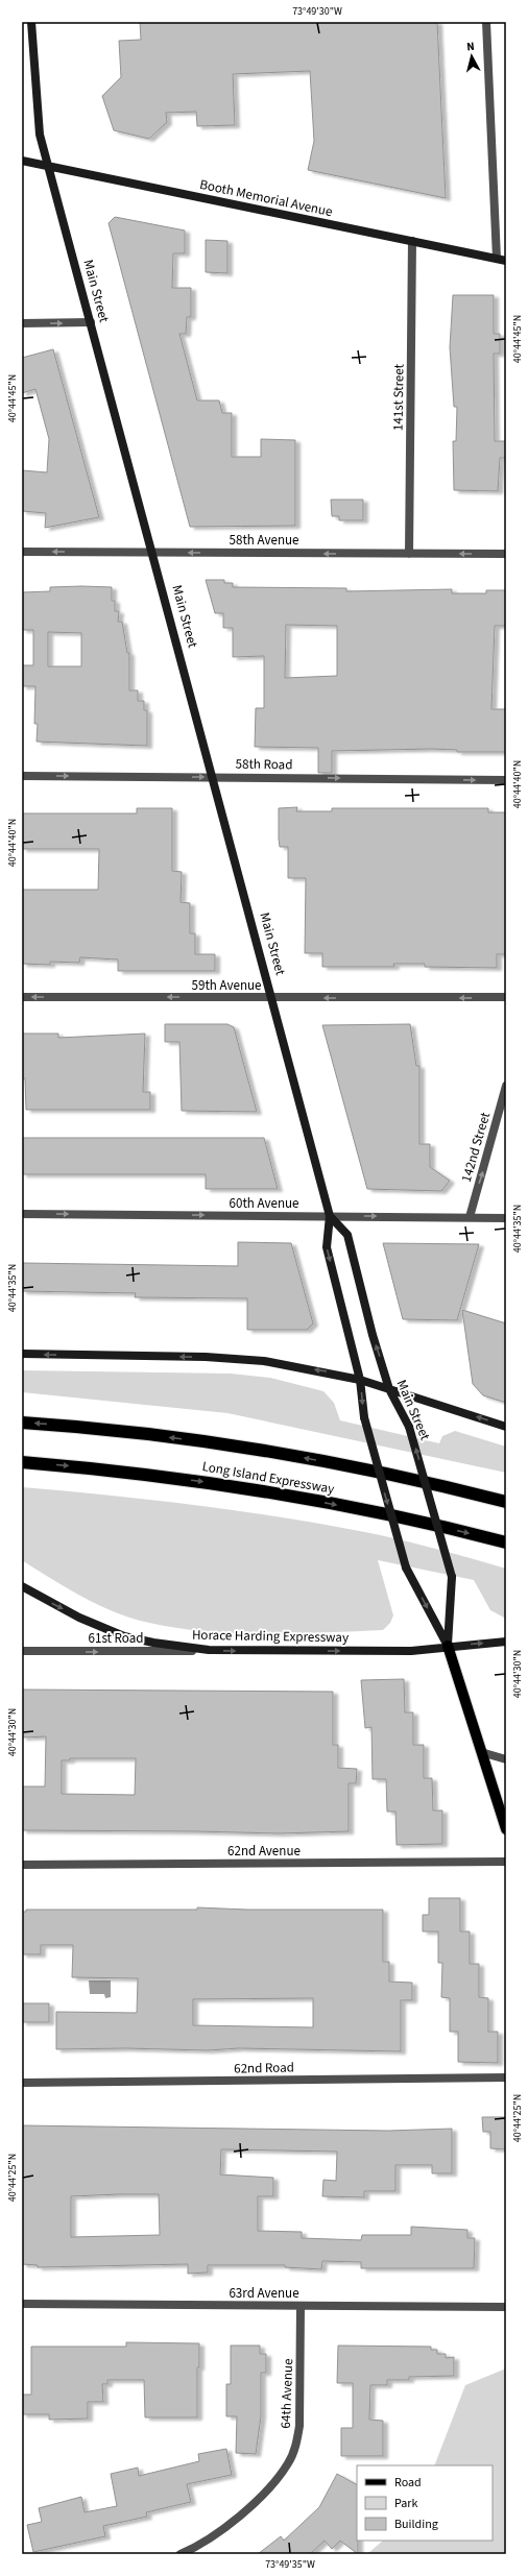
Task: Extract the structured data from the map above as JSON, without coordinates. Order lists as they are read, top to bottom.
{
  "streets": {
    "highway": ["Long Island Expressway"],
    "main road": ["Booth Memorial Avenue", "Main Street", "Horace Harding Expressway"],
    "street": [
      "141st Street",
      "58th Avenue",
      "58th Road",
      "59th Avenue",
      "142nd Street",
      "60th Avenue",
      "61st Road",
      "62nd Avenue",
      "62nd Road",
      "63rd Avenue",
      "64th Avenue"
    ]
  },
  "crossings": [
    ["Booth Memorial Avenue", "Main Street"],
    ["Booth Memorial Avenue", "141st Street"],
    ["Main Street", "58th Avenue"],
    ["Main Street", "58th Road"],
    ["Main Street", "59th Avenue"],
    ["Main Street", "60th Avenue"],
    ["Main Street", "Horace Harding Expressway"],
    ["141st Street", "58th Avenue"],
    ["142nd Street", "60th Avenue"],
    ["Horace Harding Expressway", "61st Road"],
    ["63rd Avenue", "64th Avenue"]
  ],
  "one_way": [
    "58th Avenue",
    "58th Road",
    "59th Avenue",
    "142nd Street",
    "60th Avenue",
    "Horace Harding Expressway",
    "61st Road"
  ],
  "legend": ["Road", "Park", "Building"],
  "north": "top",
  "coordinates": [
    "73°49'30\"W",
    "40°44'45\"N",
    "40°44'40\"N",
    "40°44'35\"N",
    "40°44'30\"N",
    "40°44'25\"N",
    "73°49'35\"W"
  ]
}
